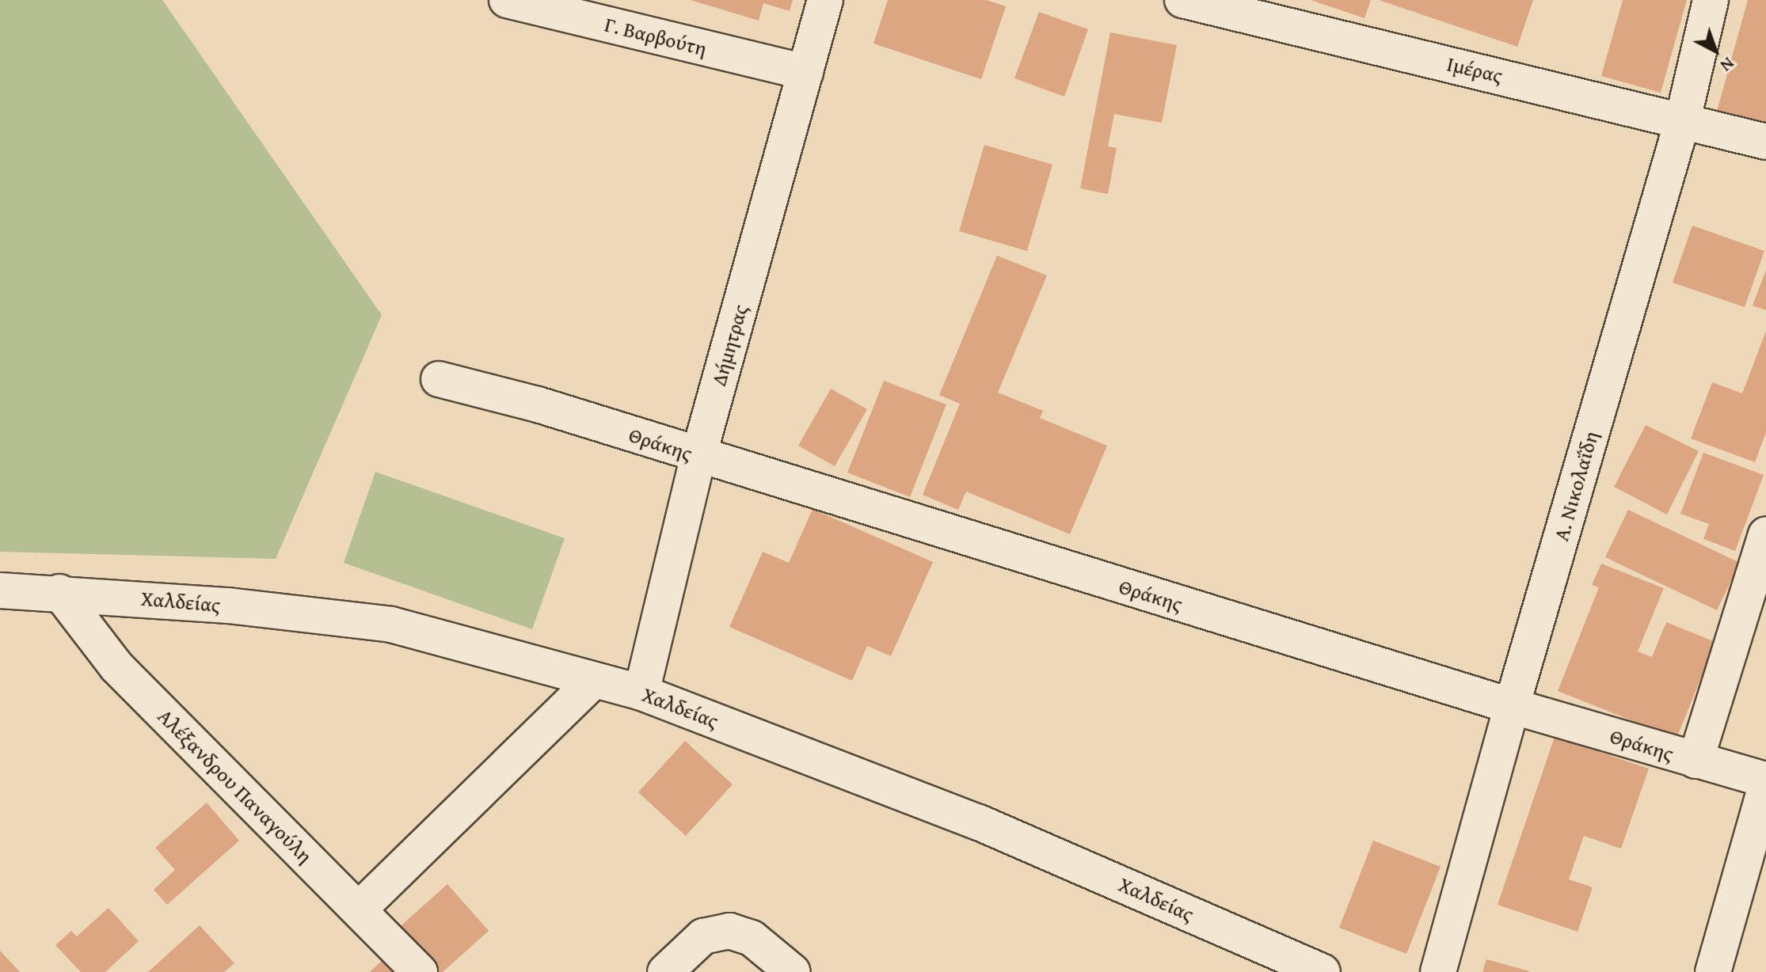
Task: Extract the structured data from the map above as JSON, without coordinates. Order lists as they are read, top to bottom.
{
  "streets": {
    "street": [
      "Γ. Βαρβούτη",
      "Ιμέρας",
      "Δήμητρας",
      "Θράκης",
      "Α. Νικολαΐδη",
      "Χαλδείας",
      "Αλέξανδρου Παναγούλη"
    ]
  },
  "crossings": [
    ["Γ. Βαρβούτη", "Δήμητρας"],
    ["Ιμέρας", "Α. Νικολαΐδη"],
    ["Δήμητρας", "Θράκης"],
    ["Δήμητρας", "Χαλδείας"],
    ["Θράκης", "Α. Νικολαΐδη"],
    ["Χαλδείας", "Αλέξανδρου Παναγούλη"]
  ],
  "north": "bottom right"
}
